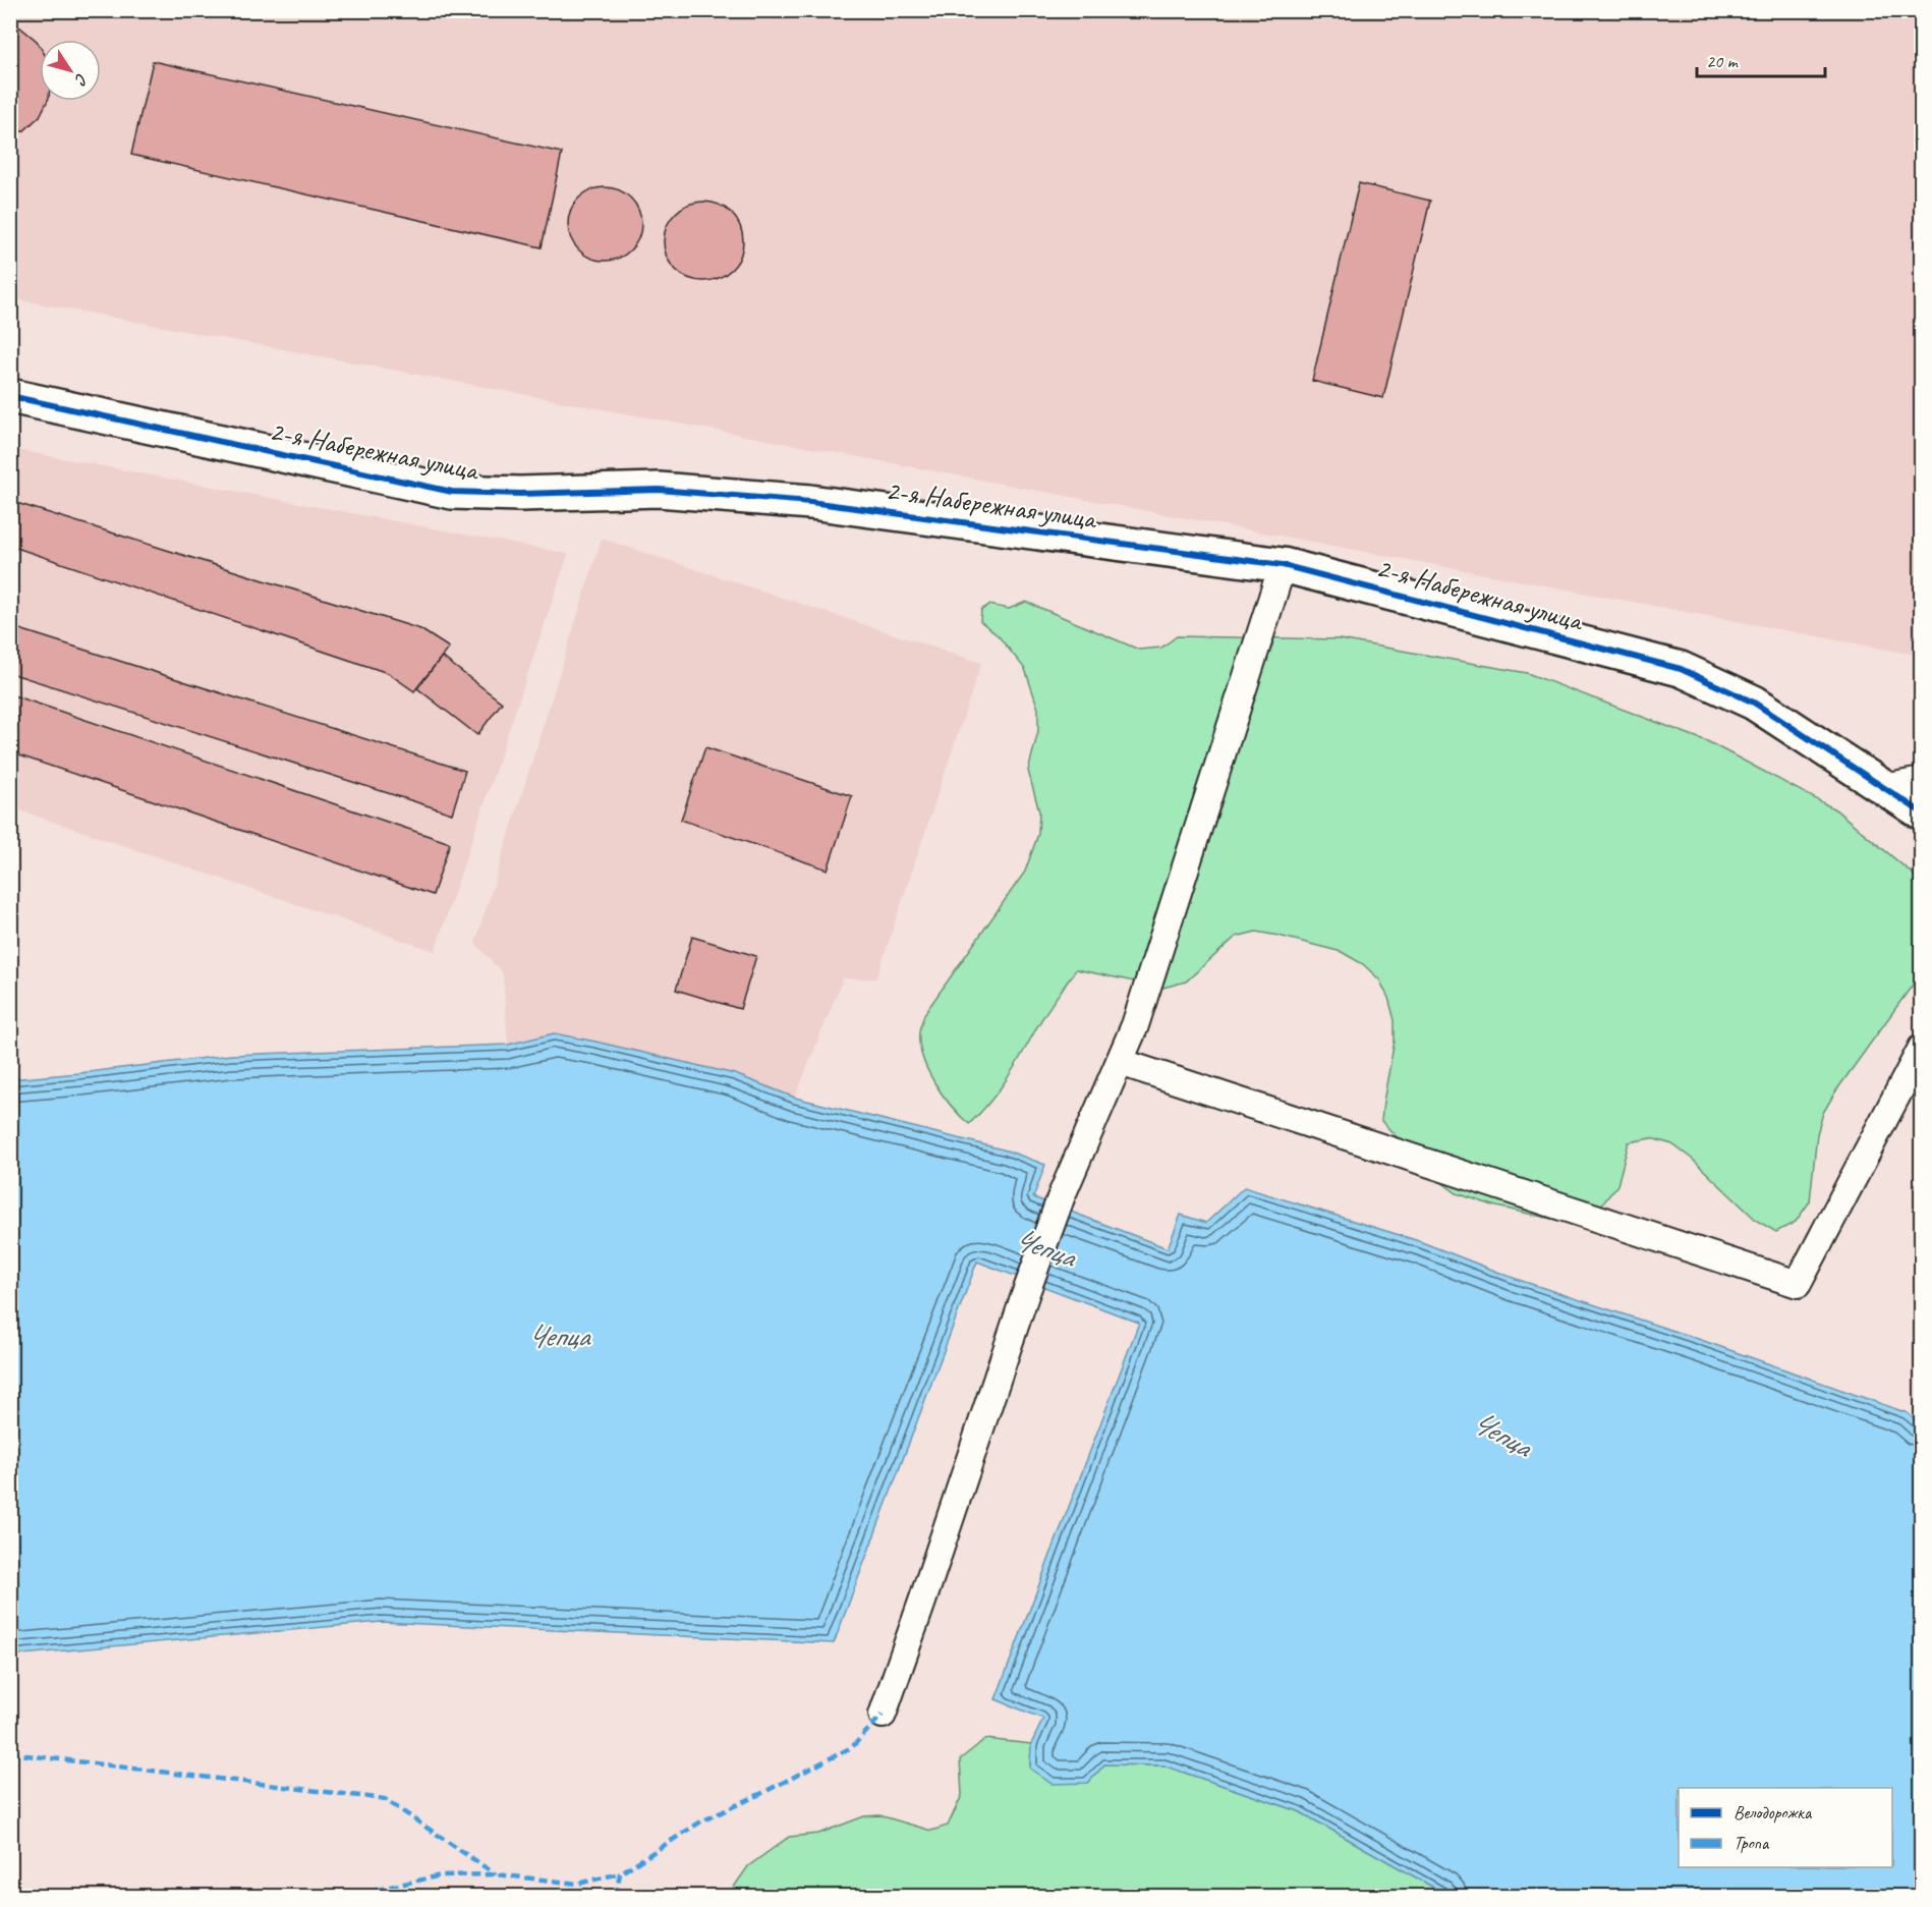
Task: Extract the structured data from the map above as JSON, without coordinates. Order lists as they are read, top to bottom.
{
  "streets": {
    "street": ["2-я Набережная улица"]
  },
  "water": ["Чепца"],
  "legend": ["Велодорожка", "Тропа"],
  "scale_bar": "20 m",
  "north": "bottom right"
}
